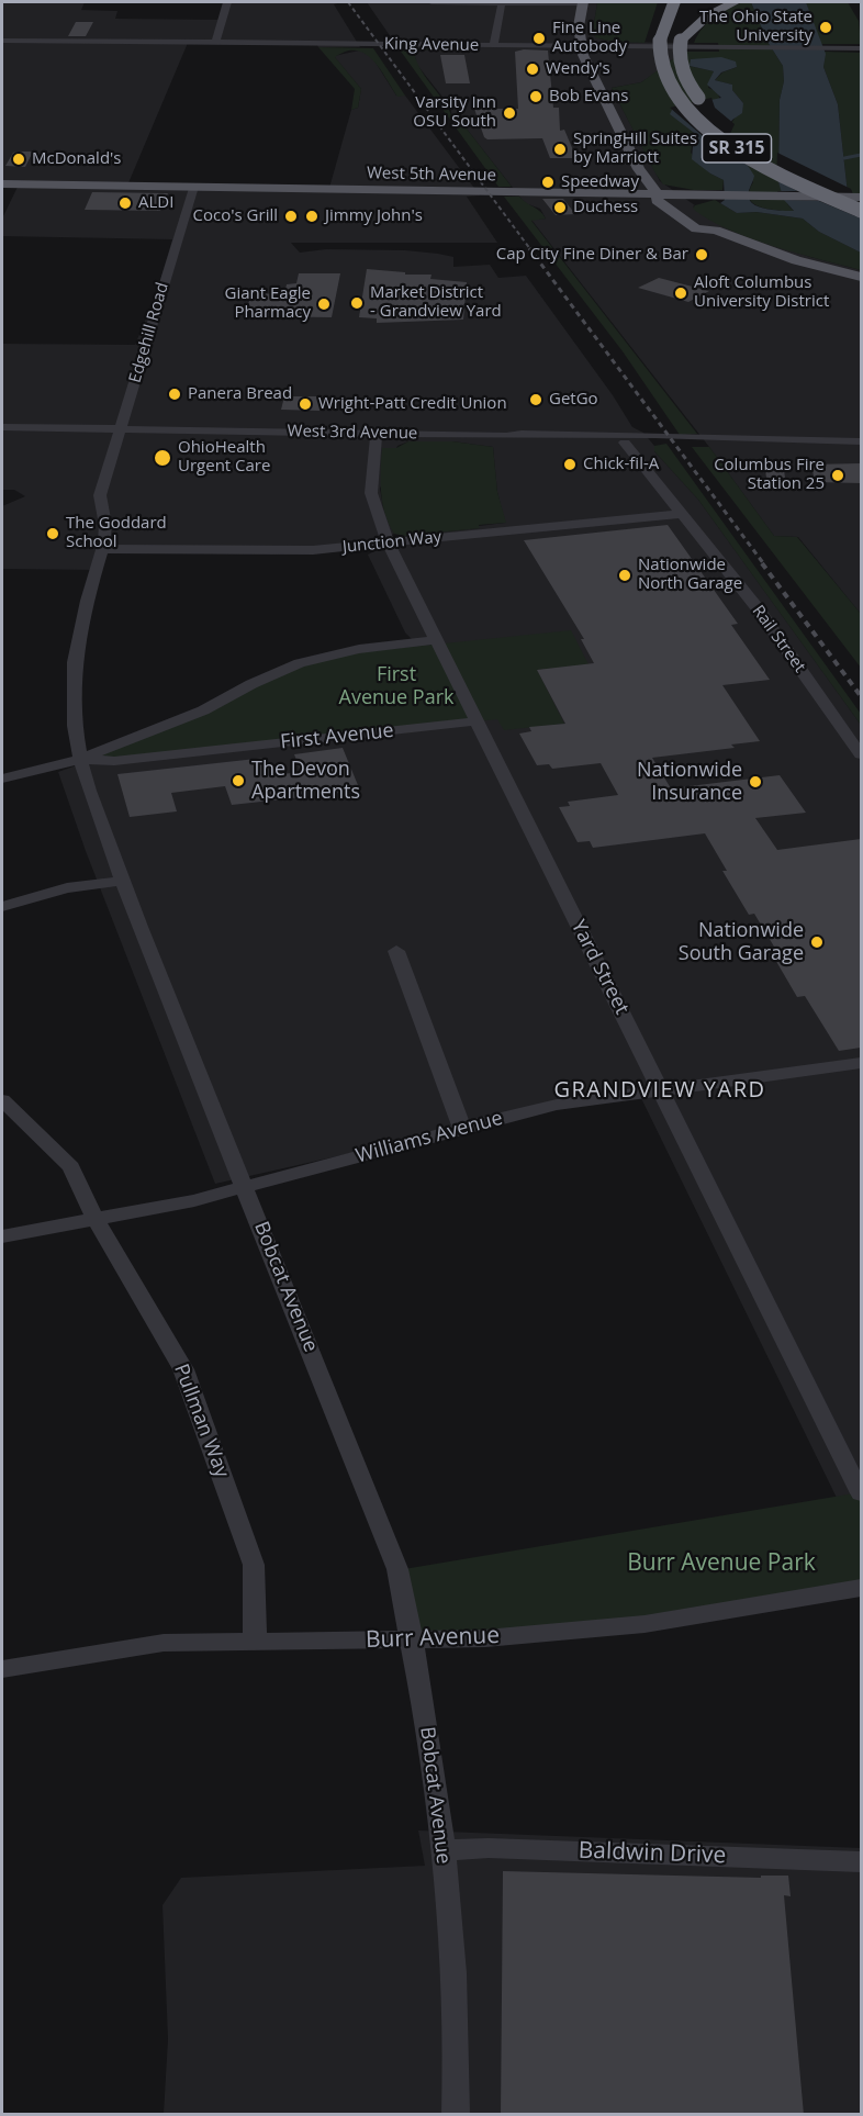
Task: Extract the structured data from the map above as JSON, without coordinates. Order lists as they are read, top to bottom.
{
  "streets": {
    "highway": ["SR 315"],
    "main road": ["West 5th Avenue"],
    "street": [
      "King Avenue",
      "Edgehill Road",
      "West 3rd Avenue",
      "Junction Way",
      "Rail Street",
      "First Avenue",
      "Yard Street",
      "Williams Avenue",
      "Bobcat Avenue",
      "Pullman Way",
      "Burr Avenue",
      "Baldwin Drive"
    ]
  },
  "crossings": [
    ["SR 315", "West 5th Avenue"],
    ["West 5th Avenue", "Edgehill Road"],
    ["Edgehill Road", "West 3rd Avenue"],
    ["Edgehill Road", "Bobcat Avenue"],
    ["West 3rd Avenue", "Rail Street"],
    ["West 3rd Avenue", "Yard Street"],
    ["Junction Way", "Rail Street"],
    ["Junction Way", "Yard Street"],
    ["Junction Way", "Bobcat Avenue"],
    ["First Avenue", "Yard Street"],
    ["First Avenue", "Bobcat Avenue"],
    ["Yard Street", "Williams Avenue"],
    ["Williams Avenue", "Bobcat Avenue"],
    ["Williams Avenue", "Pullman Way"],
    ["Bobcat Avenue", "Burr Avenue"],
    ["Bobcat Avenue", "Baldwin Drive"],
    ["Pullman Way", "Burr Avenue"]
  ],
  "districts": ["GRANDVIEW YARD"],
  "parks": ["First Avenue Park", "Burr Avenue Park"],
  "places": [
    "The Ohio State University",
    "Fine Line Autobody",
    "Wendy's",
    "Bob Evans",
    "Varsity Inn OSU South",
    "SpringHill Suites by Marriott",
    "McDonald's",
    "Speedway",
    "ALDI",
    "Duchess",
    "Coco's Grill",
    "Jimmy John's",
    "Cap City Fine Diner & Bar",
    "Aloft Columbus University District",
    "Market District - Grandview Yard",
    "Giant Eagle Pharmacy",
    "Panera Bread",
    "GetGo",
    "Wright-Patt Credit Union",
    "OhioHealth Urgent Care",
    "Chick-fil-A",
    "Columbus Fire Station 25",
    "The Goddard School",
    "Nationwide North Garage",
    "The Devon Apartments",
    "Nationwide Insurance",
    "Nationwide South Garage"
  ]
}
